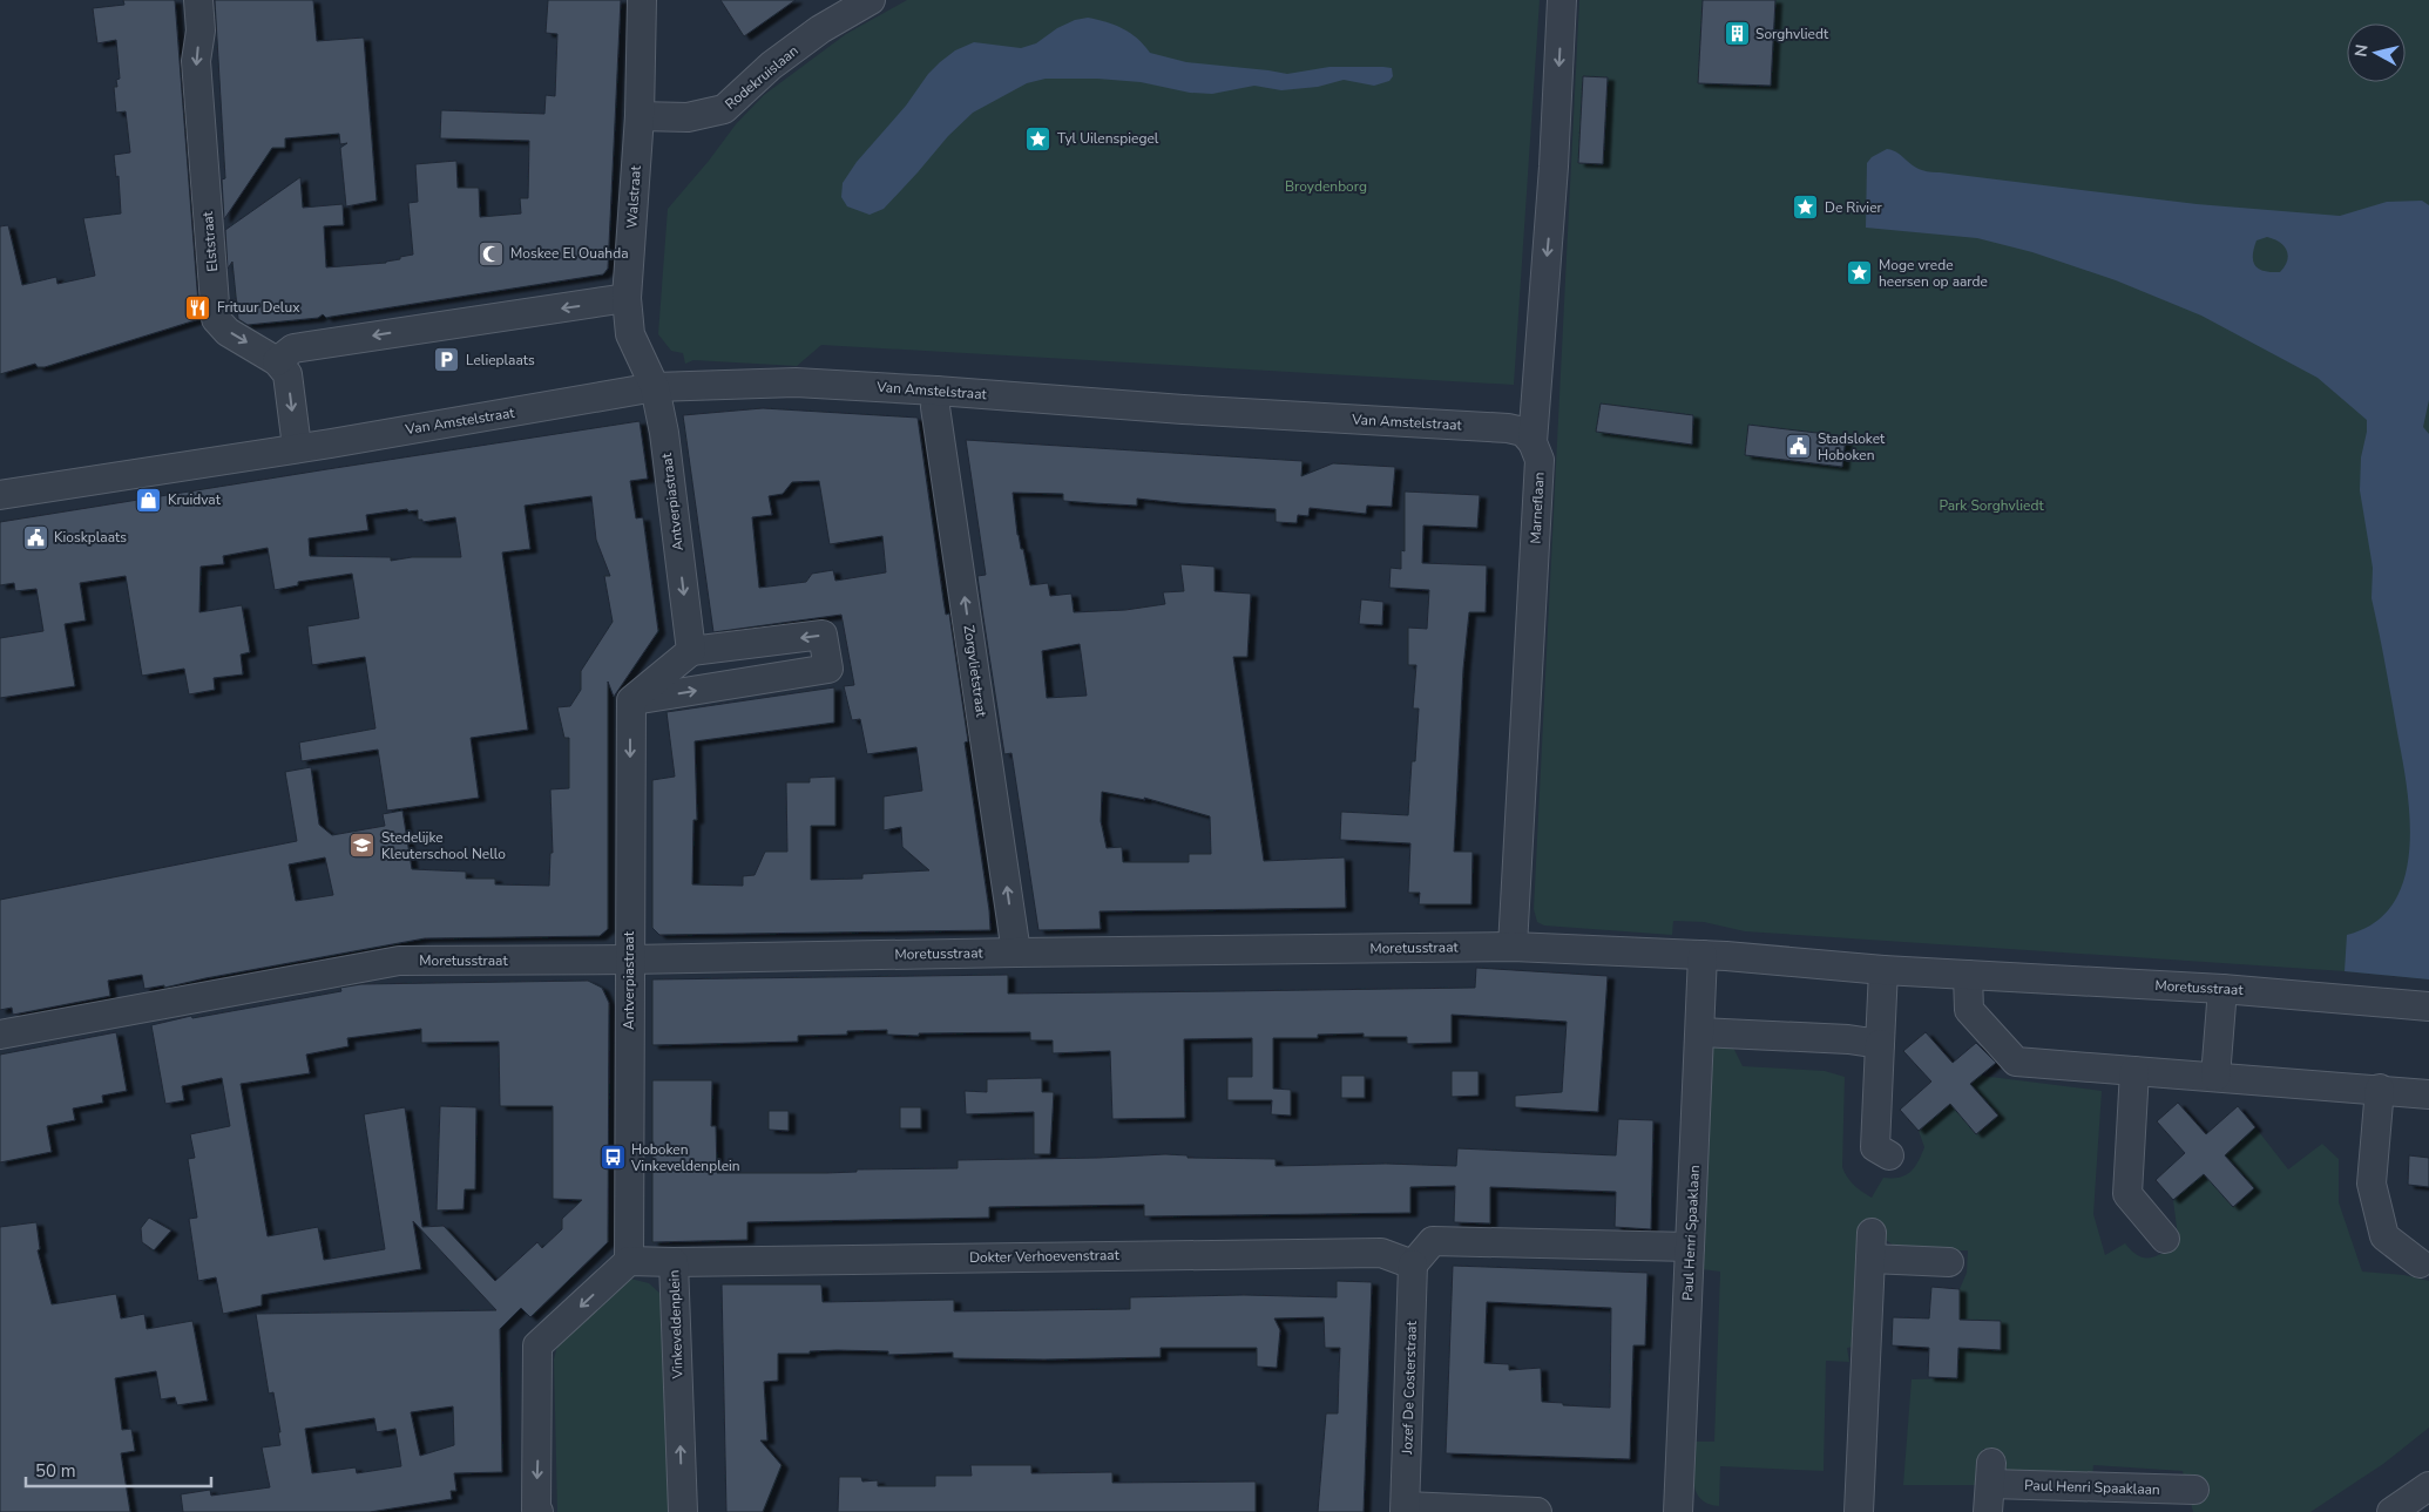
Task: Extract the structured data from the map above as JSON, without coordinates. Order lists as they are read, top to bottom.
{
  "streets": {
    "street": [
      "Rodekruislaan",
      "Walstraat",
      "Elststraat",
      "Van Amstelstraat",
      "Antverpiastraat",
      "Marneflaan",
      "Zorgvlietstraat",
      "Moretusstraat",
      "Paul Henri Spaaklaan",
      "Dokter Verhoevenstraat",
      "Vinkeveldenplein",
      "Jozef De Costerstraat"
    ]
  },
  "crossings": [
    ["Rodekruislaan", "Walstraat"],
    ["Walstraat", "Van Amstelstraat"],
    ["Walstraat", "Antverpiastraat"],
    ["Van Amstelstraat", "Antverpiastraat"],
    ["Van Amstelstraat", "Marneflaan"],
    ["Van Amstelstraat", "Zorgvlietstraat"],
    ["Antverpiastraat", "Moretusstraat"],
    ["Antverpiastraat", "Vinkeveldenplein"],
    ["Marneflaan", "Moretusstraat"],
    ["Zorgvlietstraat", "Moretusstraat"],
    ["Moretusstraat", "Paul Henri Spaaklaan"],
    ["Dokter Verhoevenstraat", "Vinkeveldenplein"],
    ["Dokter Verhoevenstraat", "Jozef De Costerstraat"]
  ],
  "one_way": [
    "Elststraat",
    "Antverpiastraat",
    "Marneflaan",
    "Zorgvlietstraat",
    "Vinkeveldenplein"
  ],
  "parks": ["Broydenborg", "Park Sorghvliedt"],
  "places": {
    "building": ["Sorghvliedt"],
    "place": ["Tyl Uilenspiegel", "De Rivier", "Moge vrede heersen op aarde"],
    "mosque": ["Moskee El Ouahda"],
    "restaurant": ["Frituur Delux"],
    "parking": ["Lelieplaats"],
    "public building": ["Stadsloket Hoboken", "Kioskplaats"],
    "shop": ["Kruidvat"],
    "school or university": ["Stedelijke Kleuterschool Nello"],
    "bus stop": ["Hoboken Vinkeveldenplein"]
  },
  "scale_bar": "50 m",
  "north": "left"
}
